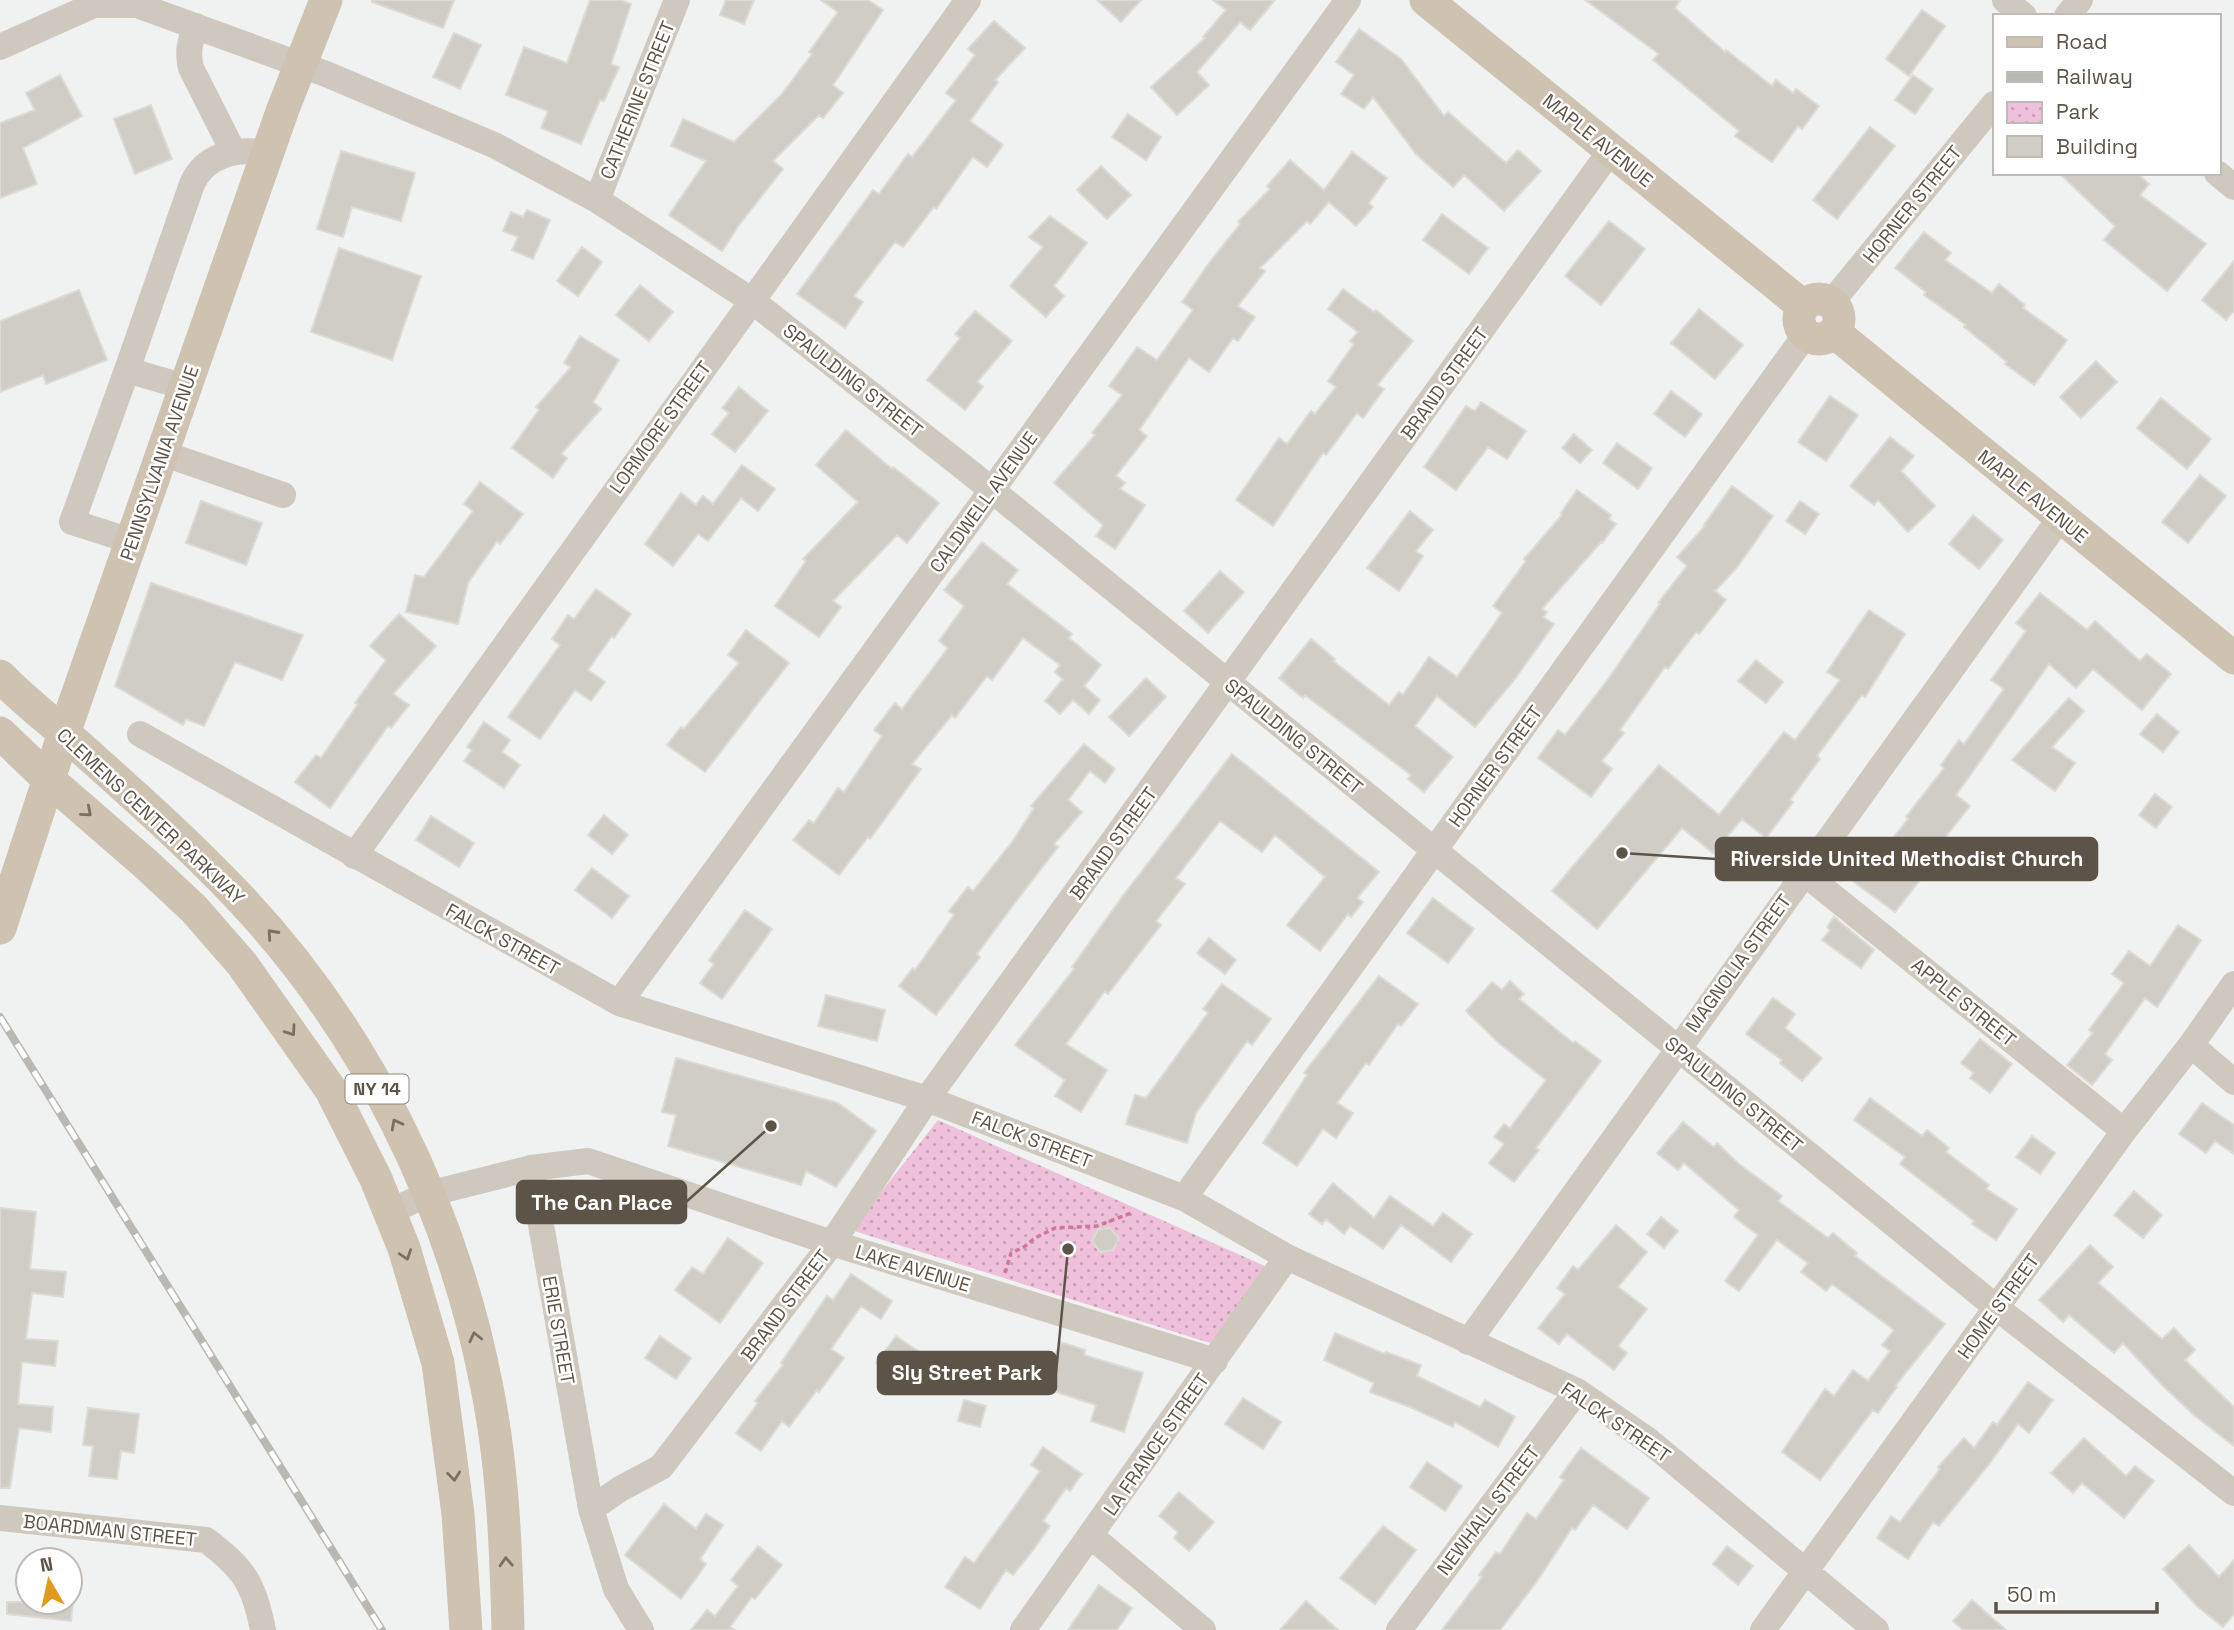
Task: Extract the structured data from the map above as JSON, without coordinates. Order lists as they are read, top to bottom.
{
  "streets": {
    "main road": [
      "MAPLE AVENUE",
      "PENNSYLVANIA AVENUE",
      "CLEMENS CENTER PARKWAY",
      "NY 14"
    ],
    "street": [
      "CATHERINE STREET",
      "HORNER STREET",
      "SPAULDING STREET",
      "BRAND STREET",
      "LORMORE STREET",
      "CALDWELL AVENUE",
      "FALCK STREET",
      "MAGNOLIA STREET",
      "APPLE STREET",
      "LAKE AVENUE",
      "HOME STREET",
      "ERIE STREET",
      "LA FRANCE STREET",
      "NEWHALL STREET",
      "BOARDMAN STREET"
    ]
  },
  "crossings": [
    ["CATHERINE STREET", "SPAULDING STREET"],
    ["MAPLE AVENUE", "HORNER STREET"],
    ["MAPLE AVENUE", "BRAND STREET"],
    ["MAPLE AVENUE", "MAGNOLIA STREET"],
    ["HORNER STREET", "SPAULDING STREET"],
    ["HORNER STREET", "FALCK STREET"],
    ["SPAULDING STREET", "BRAND STREET"],
    ["SPAULDING STREET", "LORMORE STREET"],
    ["SPAULDING STREET", "PENNSYLVANIA AVENUE"],
    ["SPAULDING STREET", "CALDWELL AVENUE"],
    ["SPAULDING STREET", "MAGNOLIA STREET"],
    ["SPAULDING STREET", "HOME STREET"],
    ["BRAND STREET", "FALCK STREET"],
    ["BRAND STREET", "LAKE AVENUE"],
    ["BRAND STREET", "ERIE STREET"],
    ["LORMORE STREET", "FALCK STREET"],
    ["PENNSYLVANIA AVENUE", "CLEMENS CENTER PARKWAY"],
    ["CALDWELL AVENUE", "FALCK STREET"],
    ["FALCK STREET", "MAGNOLIA STREET"],
    ["FALCK STREET", "HOME STREET"],
    ["FALCK STREET", "LA FRANCE STREET"],
    ["FALCK STREET", "NEWHALL STREET"],
    ["MAGNOLIA STREET", "APPLE STREET"],
    ["APPLE STREET", "HOME STREET"],
    ["LAKE AVENUE", "ERIE STREET"],
    ["LAKE AVENUE", "LA FRANCE STREET"]
  ],
  "places": ["Riverside United Methodist Church", "The Can Place", "Sly Street Park"],
  "legend": [
    "Road",
    "Railway",
    "Park",
    "Building"
  ],
  "scale_bar": "50 m",
  "north": "top"
}
